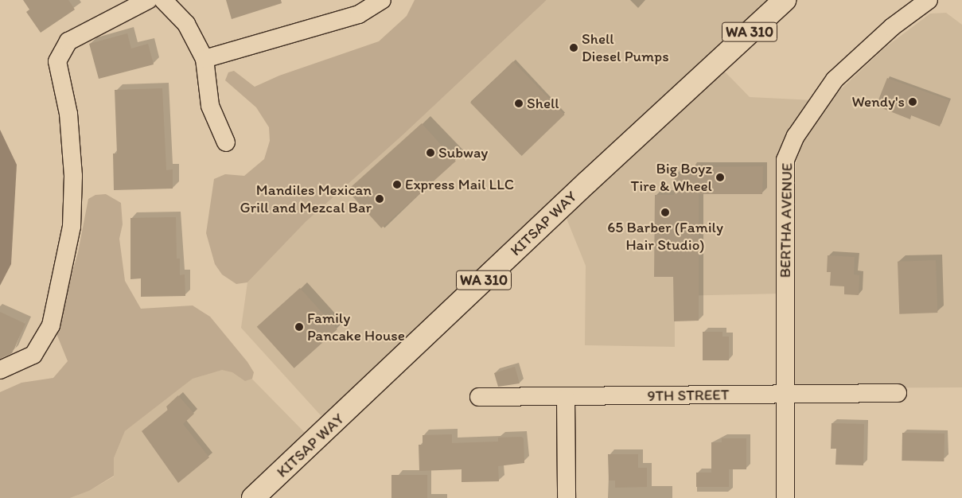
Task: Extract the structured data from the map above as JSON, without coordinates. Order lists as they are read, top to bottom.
{
  "streets": {
    "main road": ["WA 310", "KITSAP WAY"],
    "street": ["BERTHA AVENUE", "9TH STREET"]
  },
  "crossings": [
    ["BERTHA AVENUE", "9TH STREET"]
  ],
  "places": [
    "Shell Diesel Pumps",
    "Wendy's",
    "Shell",
    "Subway",
    "Big Boyz Tire & Wheel",
    "Express Mail LLC",
    "Mandiles Mexican Grill and Mezcal Bar",
    "65 Barber (Family Hair Studio)",
    "Family Pancake House"
  ]
}
